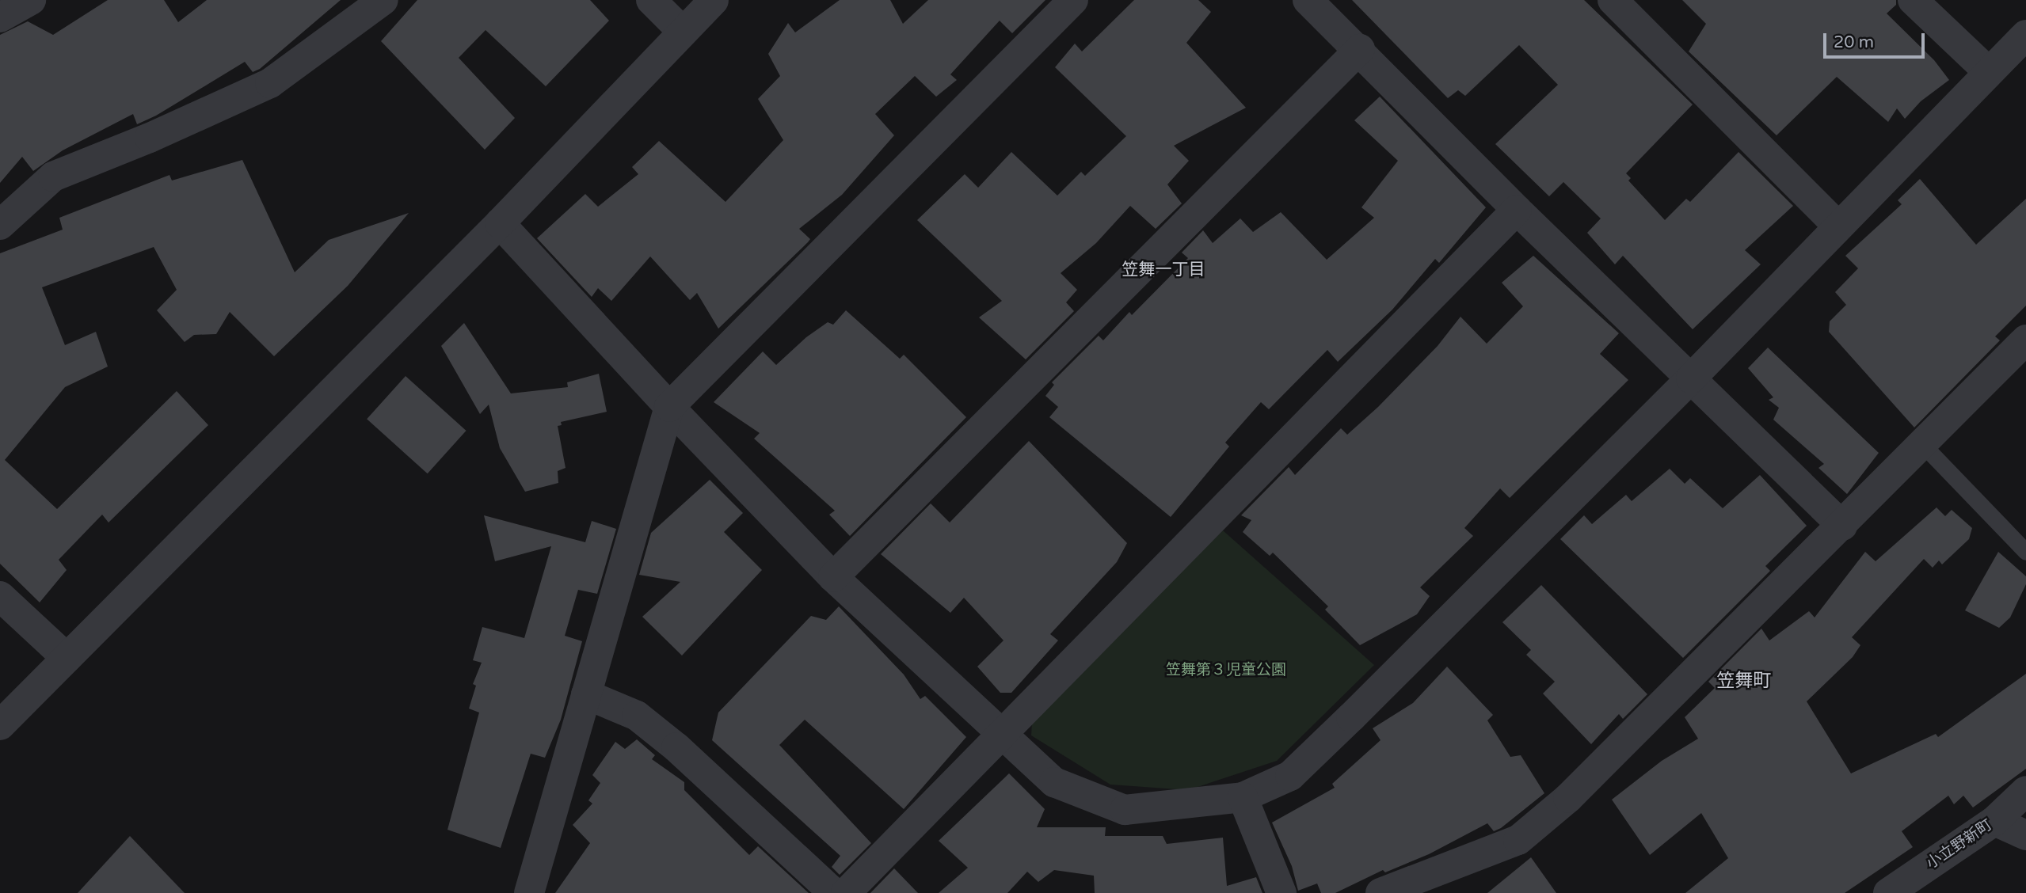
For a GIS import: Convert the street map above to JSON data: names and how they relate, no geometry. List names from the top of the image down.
{
  "streets": {
    "street": ["小立野新町"]
  },
  "districts": ["笠舞一丁目", "笠舞町"],
  "parks": ["笠舞第３児童公園"],
  "scale_bar": "20 m"
}
